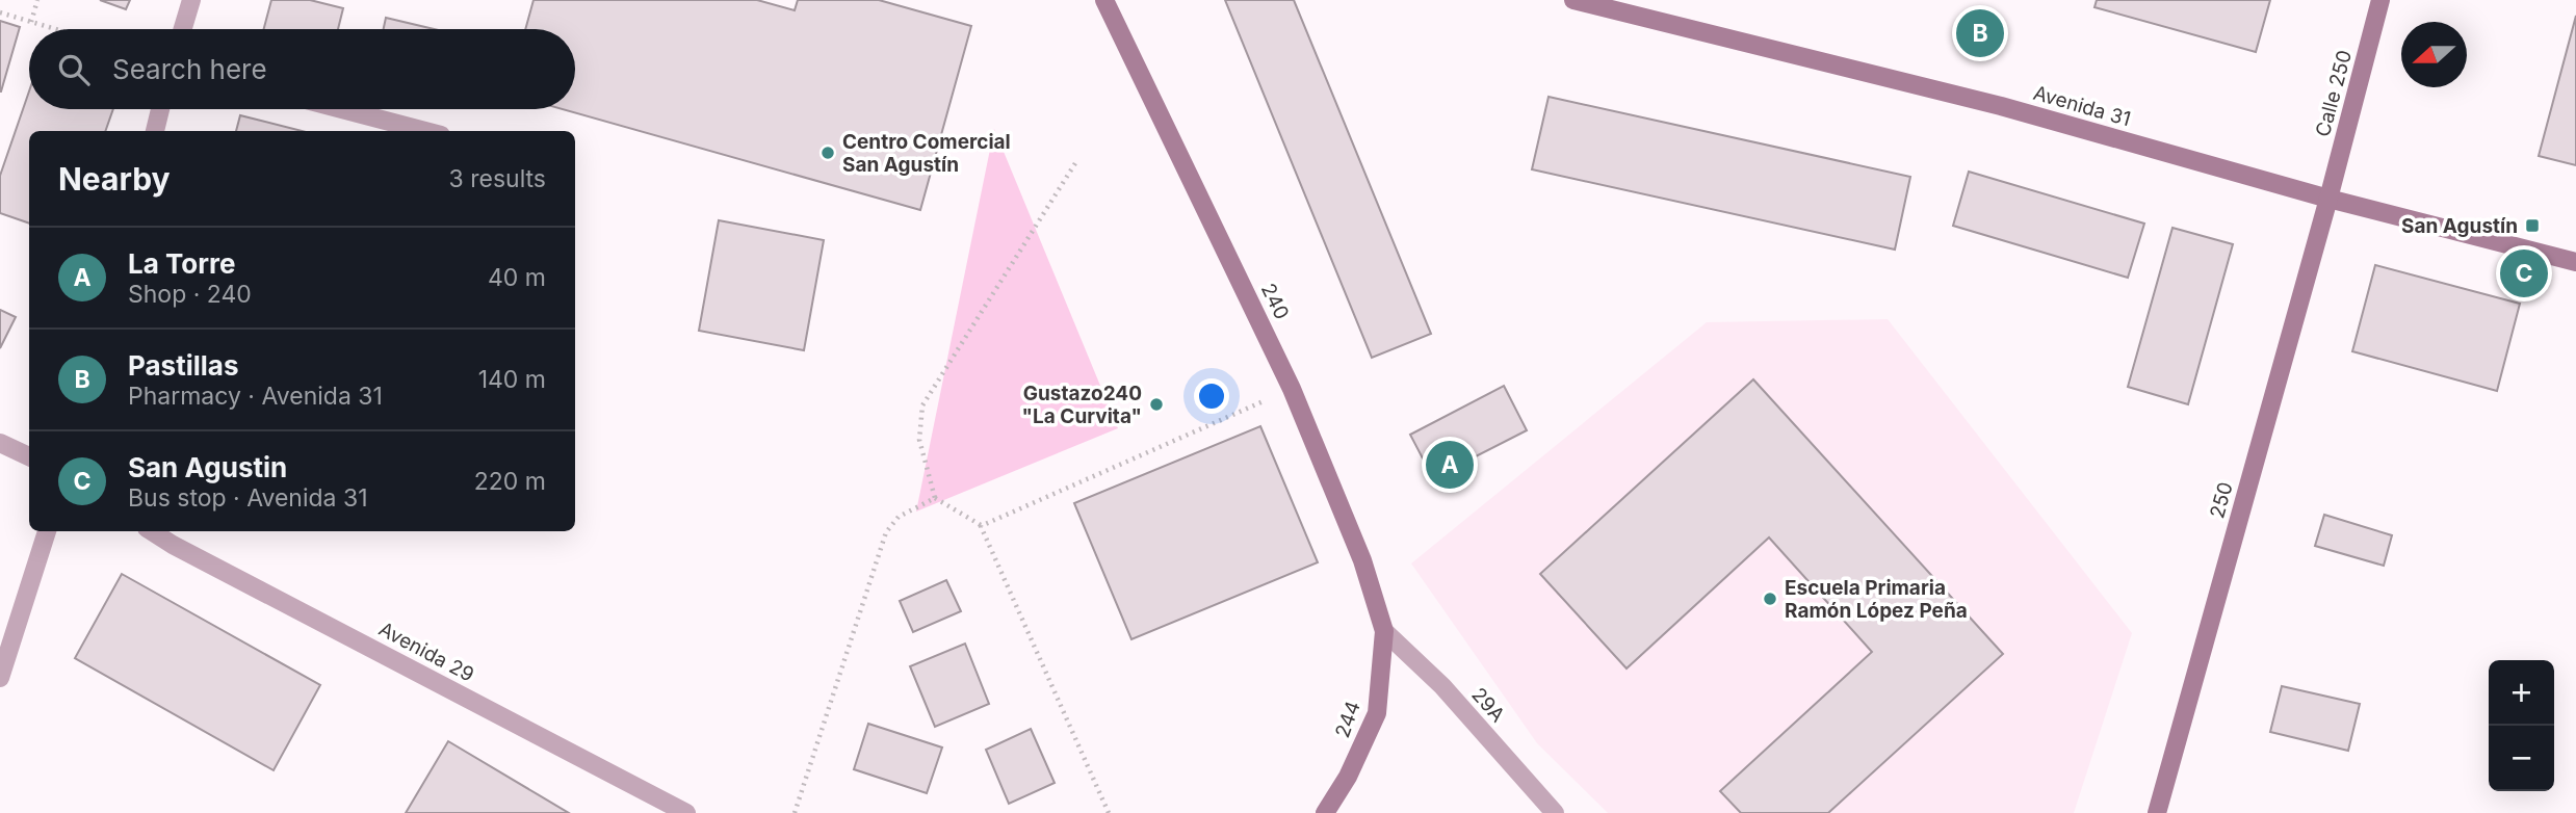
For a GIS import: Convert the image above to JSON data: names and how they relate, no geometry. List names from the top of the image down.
{
  "streets": {
    "street": [
      "Calle 250",
      "Avenida 31",
      "240",
      "250",
      "Avenida 29",
      "29A",
      "244"
    ]
  },
  "crossings": [
    ["Calle 250", "Avenida 31"],
    ["Calle 250", "250"],
    ["Avenida 31", "250"],
    ["240", "29A"],
    ["240", "244"],
    ["29A", "244"]
  ],
  "places": {
    "other": ["Centro Comercial San Agustín", "Gustazo240 \"La Curvita\"", "Escuela Primaria Ramón López Peña"],
    "transit": ["San Agustín"]
  },
  "north": "left",
  "page": {
    "pins": ["B", "C", "A"],
    "search": "Search here",
    "heading": ["Nearby", "3 results"],
    "list": [
      {
        "mark": "A",
        "name": "La Torre",
        "note": "Shop · 240",
        "value": "40 m"
      },
      {
        "mark": "B",
        "name": "Pastillas",
        "note": "Pharmacy · Avenida 31",
        "value": "140 m"
      },
      {
        "mark": "C",
        "name": "San Agustin",
        "note": "Bus stop · Avenida 31",
        "value": "220 m"
      }
    ],
    "map_buttons": ["+", "−"]
  }
}
